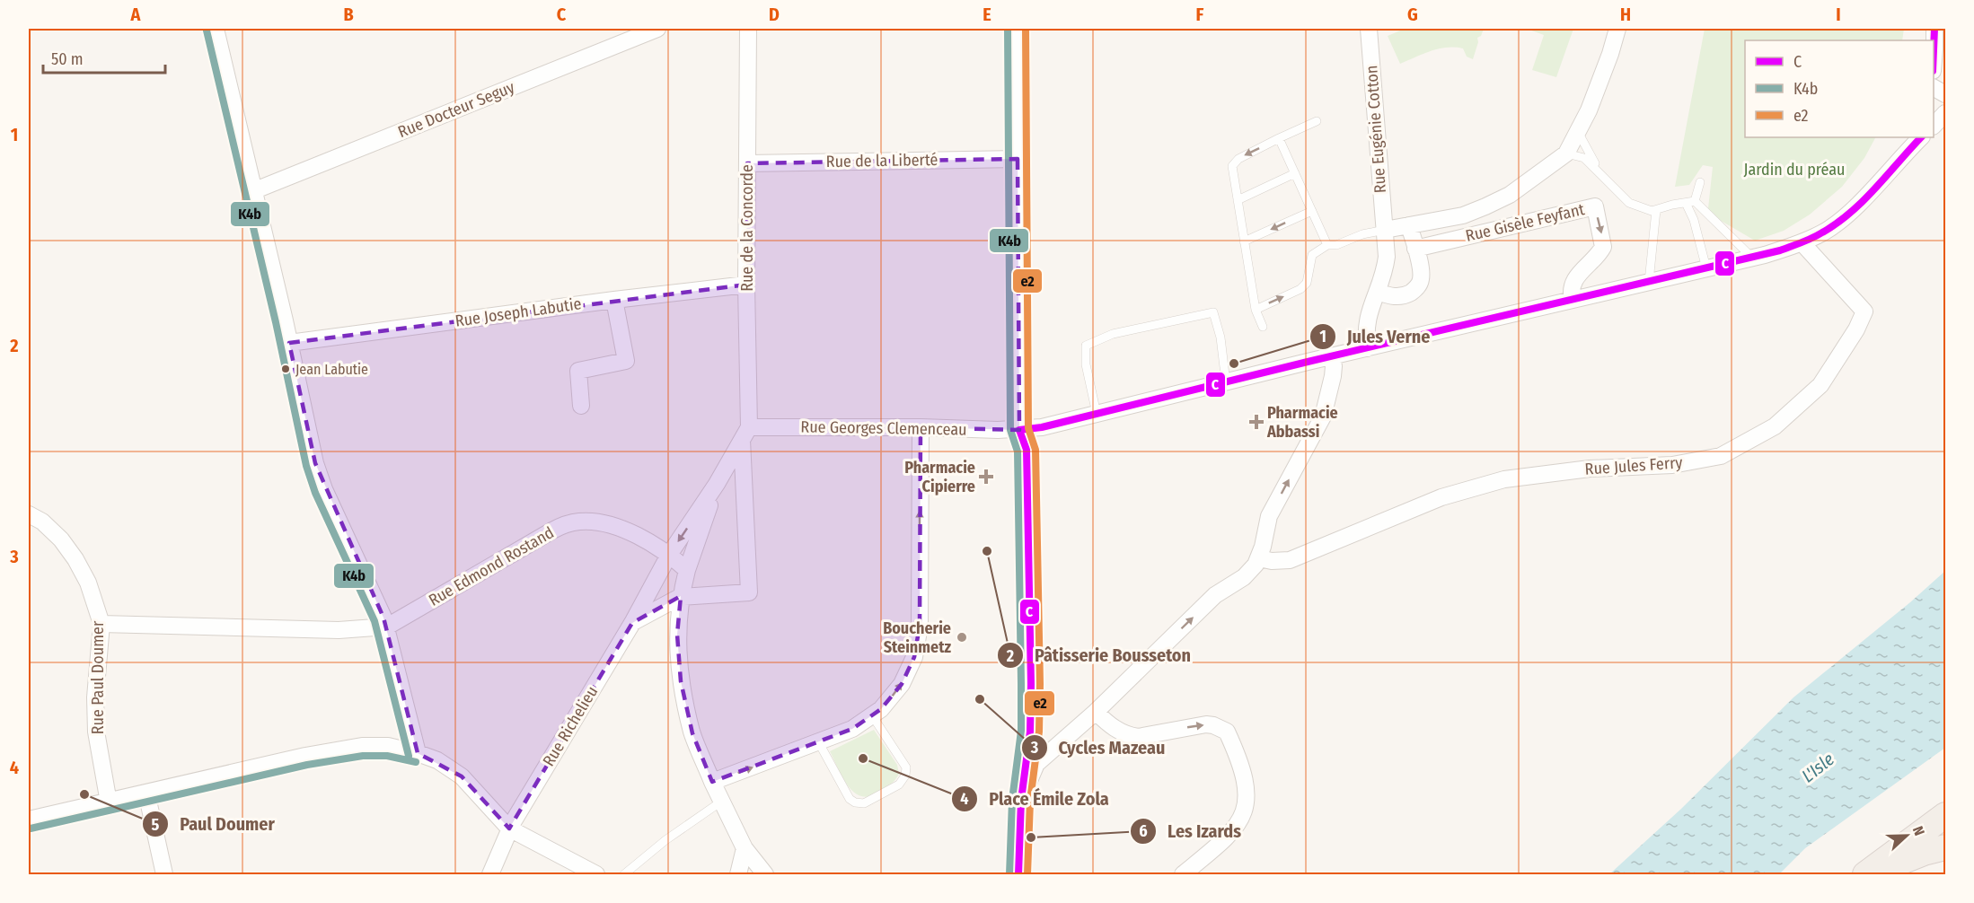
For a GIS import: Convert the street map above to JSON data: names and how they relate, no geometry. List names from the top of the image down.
{
  "streets": {
    "street": [
      "Rue Docteur Seguy",
      "Rue Eugénie Cotton",
      "Rue de la Liberté",
      "Rue Gisèle Feyfant",
      "Rue de la Concorde",
      "Rue Joseph Labutie",
      "Rue Georges Clemenceau",
      "Rue Jules Ferry",
      "Rue Edmond Rostand",
      "Rue Paul Doumer",
      "Rue Richelieu"
    ]
  },
  "crossings": [
    ["Rue Eugénie Cotton", "Rue Georges Clemenceau"],
    ["Rue de la Liberté", "Rue de la Concorde"],
    ["Rue Gisèle Feyfant", "Rue Georges Clemenceau"],
    ["Rue de la Concorde", "Rue Joseph Labutie"],
    ["Rue de la Concorde", "Rue Georges Clemenceau"],
    ["Rue Georges Clemenceau", "Rue Jules Ferry"],
    ["Rue Edmond Rostand", "Rue Paul Doumer"],
    ["Rue Edmond Rostand", "Rue Richelieu"]
  ],
  "water": ["L'Isle"],
  "parks": ["Jardin du préau"],
  "places": {
    "other": [
      "Jules Verne",
      "Jean Labutie",
      "Pâtisserie Bousseton",
      "Boucherie Steinmetz",
      "Cycles Mazeau",
      "Place Émile Zola",
      "Paul Doumer",
      "Les Izards"
    ],
    "health": ["Pharmacie Abbassi", "Pharmacie Cipierre"]
  },
  "lines": ["transit line C", "transit line K4b", "transit line e2"],
  "legend": ["C", "K4b", "e2"],
  "scale_bar": "50 m",
  "north": "right",
  "grid": {
    "columns": [
      "A",
      "B",
      "C",
      "D",
      "E",
      "F",
      "G",
      "H",
      "I"
    ],
    "rows": [
      "1",
      "2",
      "3",
      "4"
    ]
  }
}
